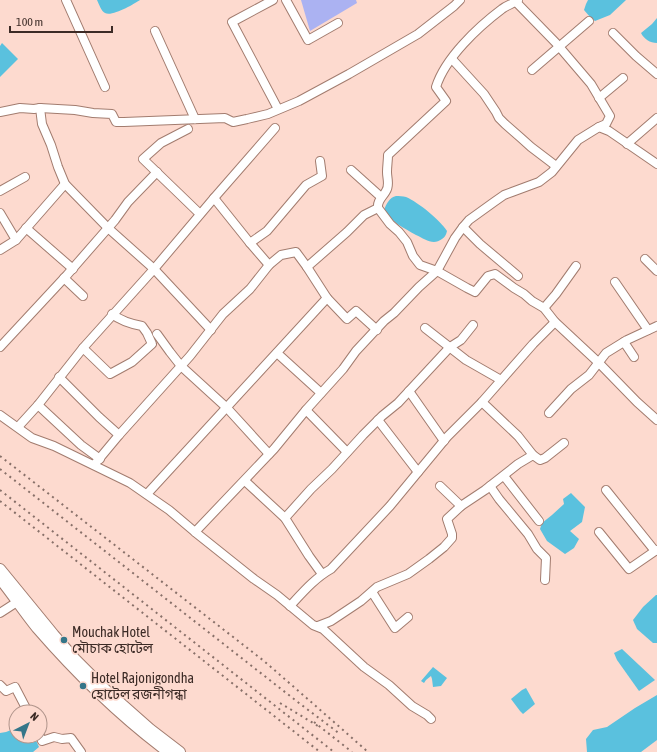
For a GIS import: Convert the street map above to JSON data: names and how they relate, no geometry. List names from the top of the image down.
{
  "places": ["Mouchak Hotel মৌচাক হোটেল", "Hotel Rajonigondha হোটেল রজনীগন্ধা"],
  "scale_bar": "100 m",
  "north": "top right"
}
